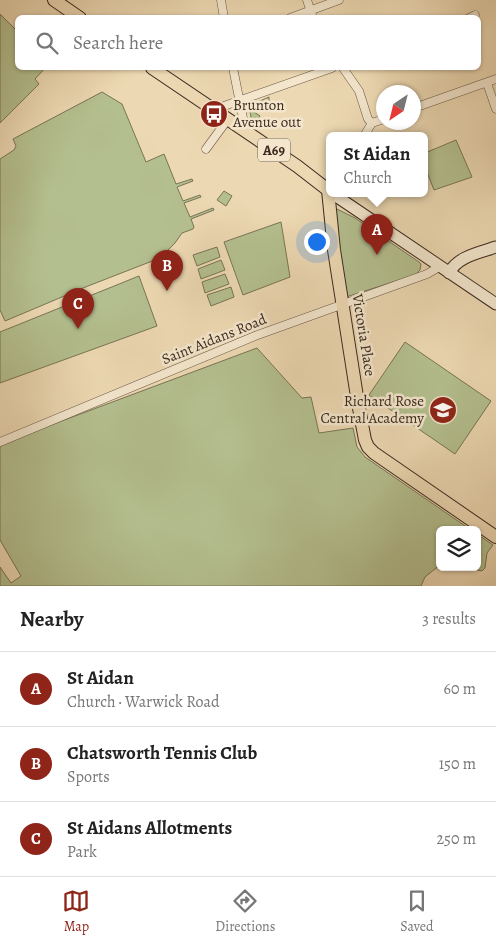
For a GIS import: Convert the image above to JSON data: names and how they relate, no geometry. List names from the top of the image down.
{
  "streets": {
    "main road": ["A69", "Victoria Place"],
    "street": ["Saint Aidans Road"]
  },
  "crossings": [
    ["Victoria Place", "Saint Aidans Road"]
  ],
  "places": {
    "bus stop": ["Brunton Avenue out"],
    "school or university": ["Richard Rose Central Academy"]
  },
  "north": "bottom left",
  "page": {
    "search": "Search here",
    "popup": ["St Aidan", "Church"],
    "pins": ["A", "B", "C"],
    "heading": ["Nearby", "3 results"],
    "list": [
      {
        "mark": "A",
        "name": "St Aidan",
        "note": "Church · Warwick Road",
        "value": "60 m"
      },
      {
        "mark": "B",
        "name": "Chatsworth Tennis Club",
        "note": "Sports",
        "value": "150 m"
      },
      {
        "mark": "C",
        "name": "St Aidans Allotments",
        "note": "Park",
        "value": "250 m"
      }
    ],
    "nav": ["Map", "Directions", "Saved"]
  }
}
